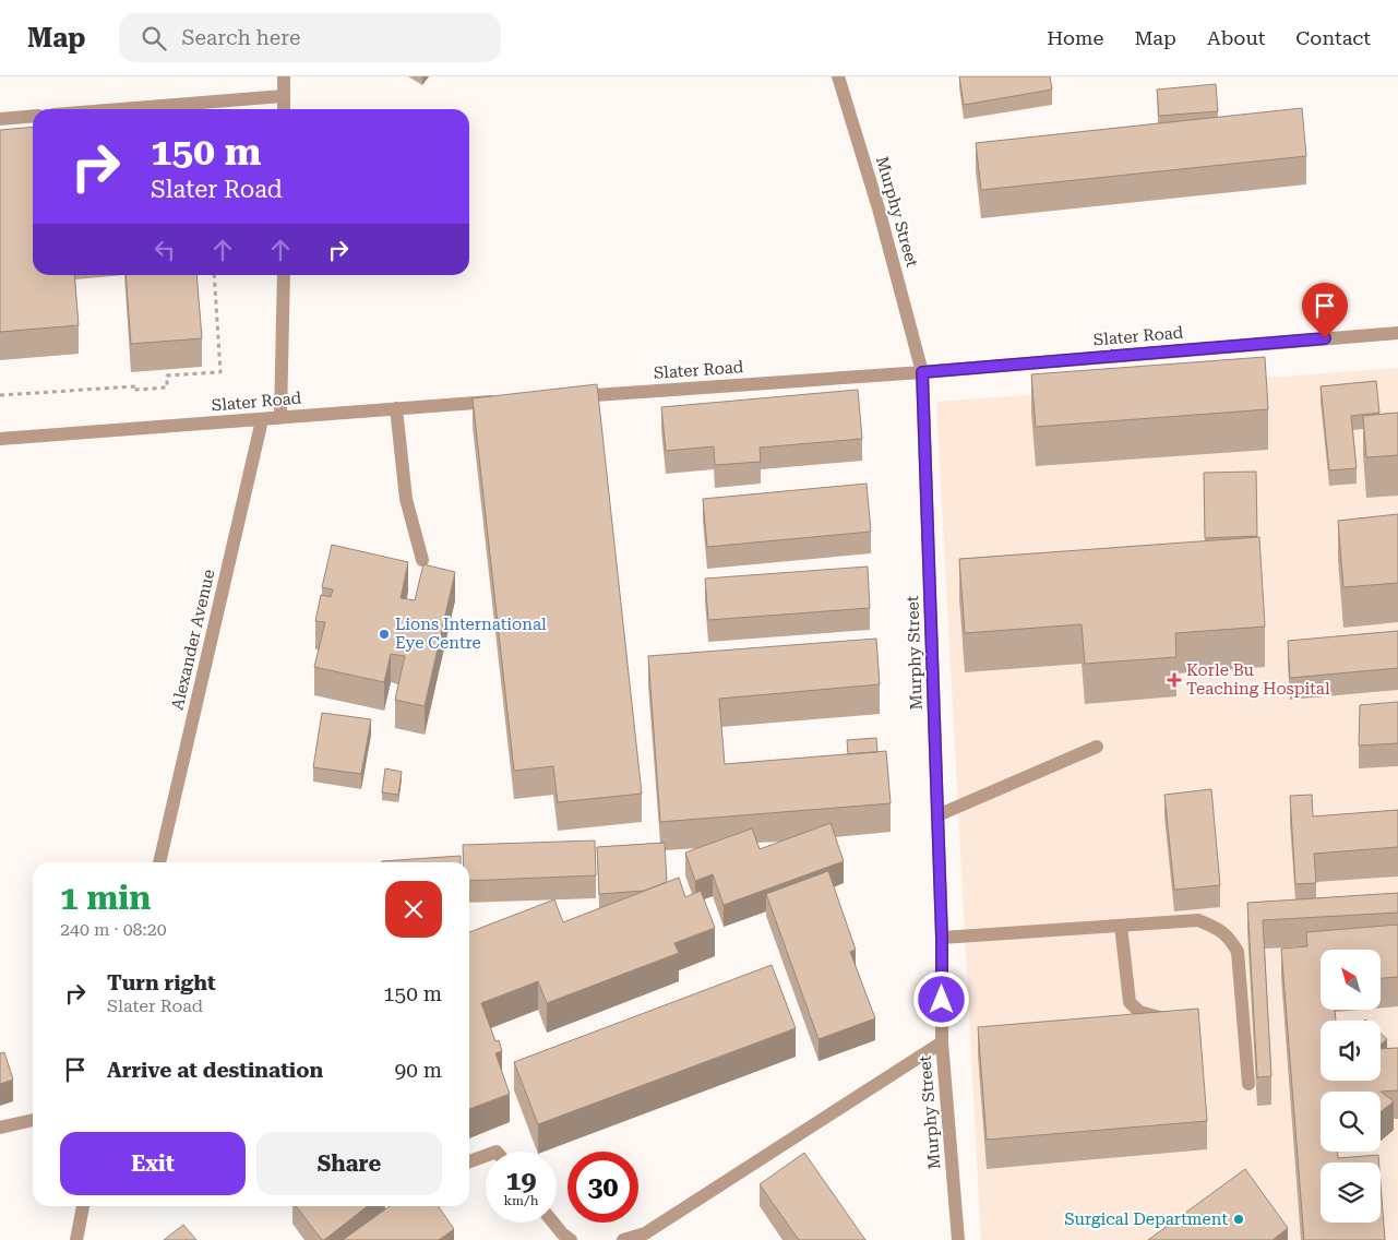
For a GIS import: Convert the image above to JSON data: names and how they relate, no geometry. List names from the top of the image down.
{
  "streets": {
    "street": ["Murphy Street", "Slater Road", "Alexander Avenue"]
  },
  "crossings": [
    ["Murphy Street", "Slater Road"],
    ["Slater Road", "Alexander Avenue"]
  ],
  "places": {
    "other": ["Lions International Eye Centre", "Surgical Department"],
    "health": ["Korle Bu Teaching Hospital"]
  },
  "north": "top left",
  "page": {
    "header": "Map",
    "search": "Search here",
    "nav": [
      "Home",
      "Map",
      "About",
      "Contact"
    ],
    "turn": ["150 m", "Slater Road"],
    "heading": ["1 min", "240 m · 08:20"],
    "list": [
      {
        "name": "Turn right",
        "note": "Slater Road",
        "value": "150 m"
      },
      {
        "name": "Arrive at destination",
        "value": "90 m"
      }
    ],
    "buttons": ["Exit", "Share"],
    "speed": "19 km/h",
    "limit": "30"
  }
}
